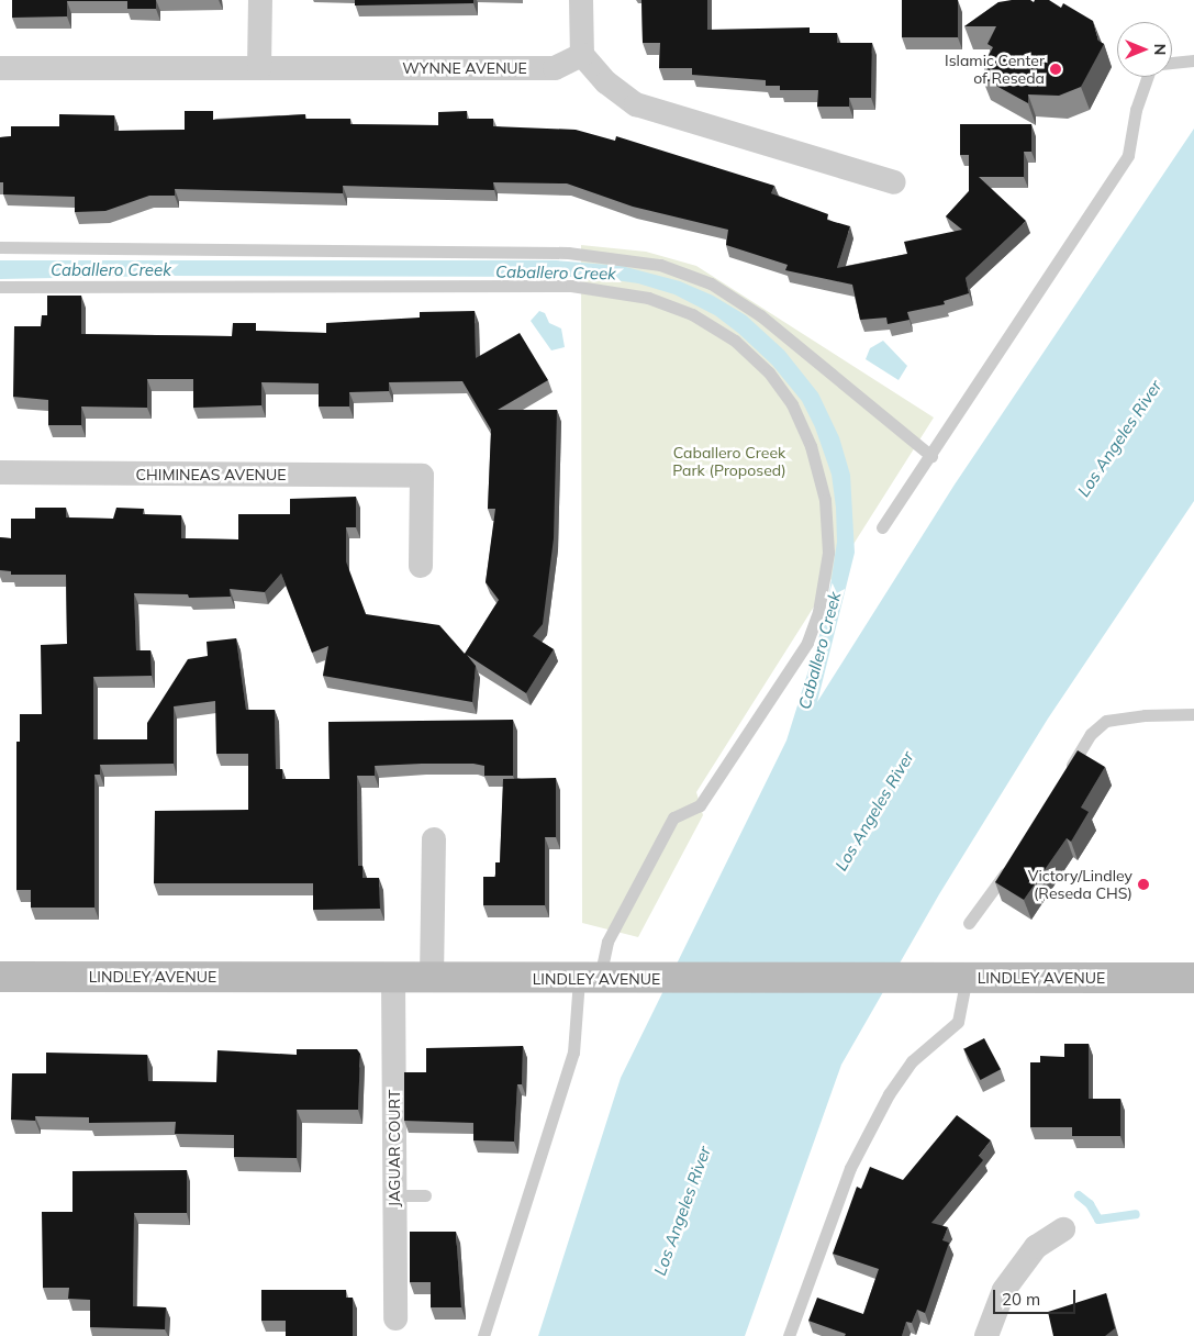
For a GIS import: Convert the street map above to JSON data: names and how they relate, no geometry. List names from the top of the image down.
{
  "streets": {
    "main road": ["LINDLEY AVENUE"],
    "street": ["WYNNE AVENUE", "CHIMINEAS AVENUE", "JAGUAR COURT"]
  },
  "crossings": [
    ["LINDLEY AVENUE", "JAGUAR COURT"]
  ],
  "water": ["Caballero Creek", "Los Angeles River"],
  "parks": ["Caballero Creek Park (Proposed)"],
  "places": ["Islamic Center of Reseda", "Victory/Lindley (Reseda CHS)"],
  "scale_bar": "20 m",
  "north": "right"
}
